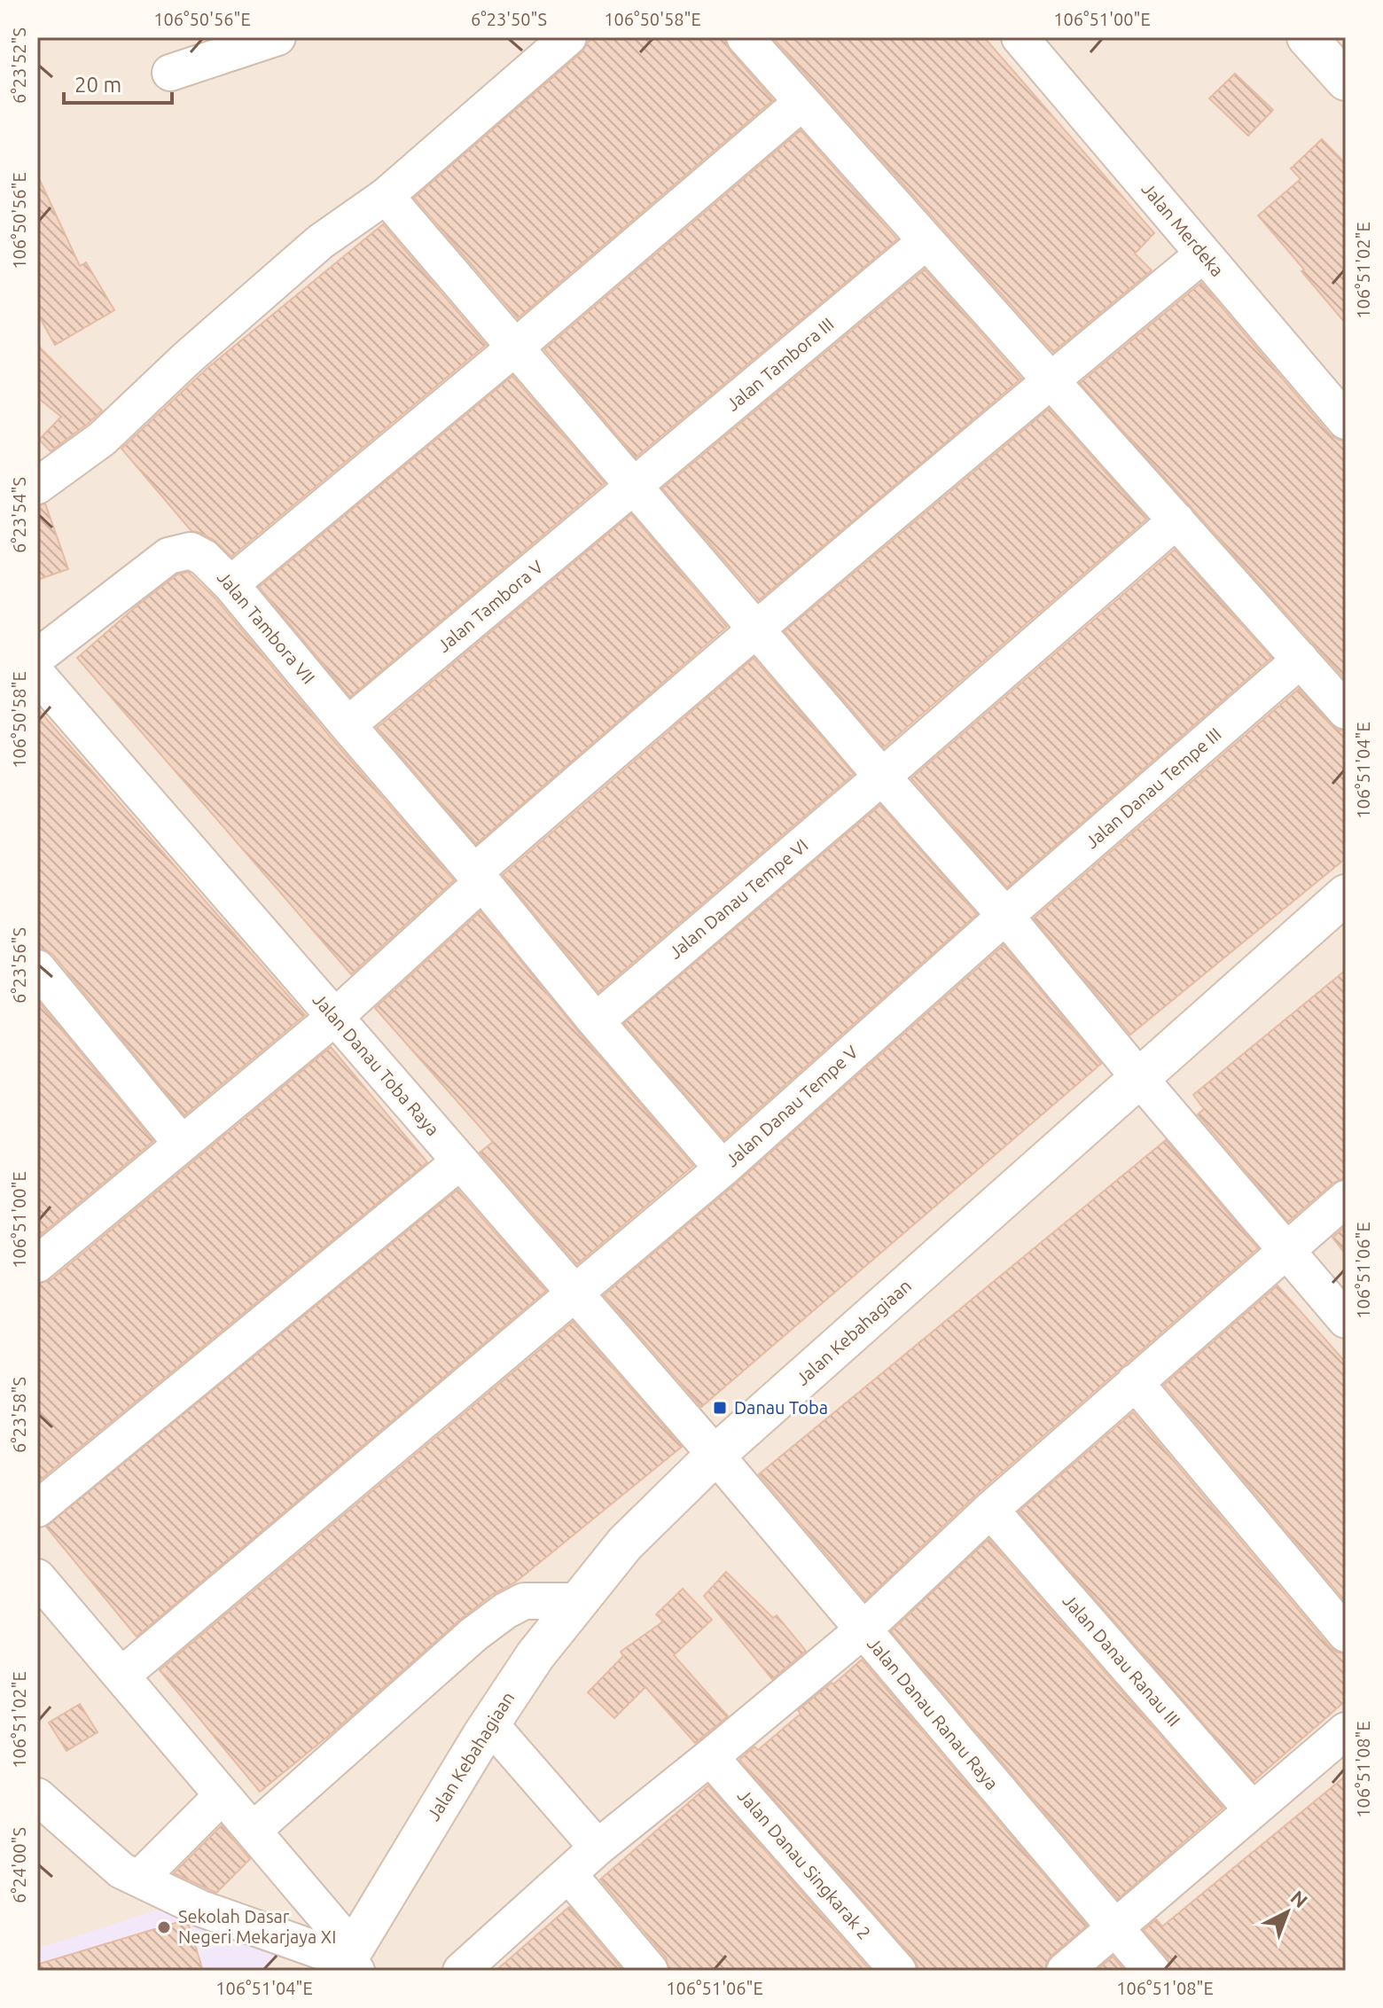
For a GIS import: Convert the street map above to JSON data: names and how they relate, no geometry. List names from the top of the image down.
{
  "streets": {
    "street": [
      "Jalan Merdeka",
      "Jalan Tambora III",
      "Jalan Tambora V",
      "Jalan Tambora VII",
      "Jalan Danau Tempe III",
      "Jalan Danau Tempe VI",
      "Jalan Danau Toba Raya",
      "Jalan Danau Tempe V",
      "Jalan Kebahagiaan",
      "Jalan Danau Ranau III",
      "Jalan Danau Ranau Raya",
      "Jalan Danau Singkarak 2"
    ]
  },
  "crossings": [
    ["Jalan Tambora III", "Jalan Tambora V"],
    ["Jalan Tambora V", "Jalan Tambora VII"],
    ["Jalan Tambora VII", "Jalan Danau Tempe VI"],
    ["Jalan Tambora VII", "Jalan Danau Tempe V"],
    ["Jalan Danau Tempe III", "Jalan Danau Tempe V"],
    ["Jalan Danau Toba Raya", "Jalan Danau Tempe V"],
    ["Jalan Danau Toba Raya", "Jalan Kebahagiaan"],
    ["Jalan Danau Toba Raya", "Jalan Danau Ranau Raya"],
    ["Jalan Kebahagiaan", "Jalan Danau Ranau Raya"]
  ],
  "places": {
    "transit": ["Danau Toba"],
    "other": ["Sekolah Dasar Negeri Mekarjaya XI"]
  },
  "scale_bar": "20 m",
  "north": "top right",
  "coordinates": [
    "106°50'56\"E",
    "6°23'50\"S",
    "106°50'58\"E",
    "106°51'00\"E",
    "6°23'52\"S",
    "106°51'02\"E",
    "6°23'54\"S",
    "106°51'04\"E",
    "6°23'56\"S",
    "106°51'06\"E",
    "6°23'58\"S",
    "106°51'08\"E",
    "6°24'00\"S"
  ]
}
